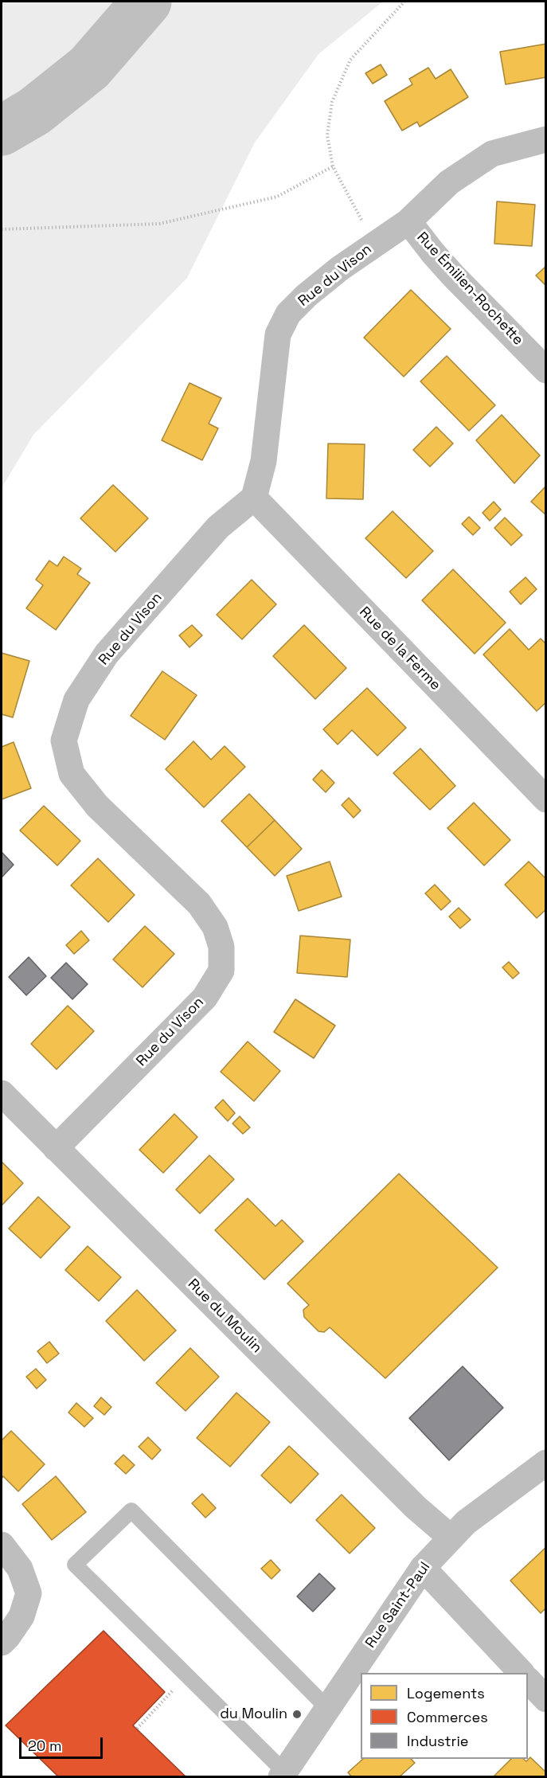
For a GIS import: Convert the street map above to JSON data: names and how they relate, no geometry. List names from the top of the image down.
{
  "streets": {
    "street": [
      "Rue du Vison",
      "Rue Émilien-Rochette",
      "Rue de la Ferme",
      "Rue du Moulin",
      "Rue Saint-Paul"
    ]
  },
  "crossings": [
    ["Rue du Vison", "Rue Émilien-Rochette"],
    ["Rue du Vison", "Rue de la Ferme"],
    ["Rue du Vison", "Rue du Moulin"],
    ["Rue du Moulin", "Rue Saint-Paul"]
  ],
  "places": ["du Moulin"],
  "legend": ["Logements", "Commerces", "Industrie"],
  "scale_bar": "20 m"
}
